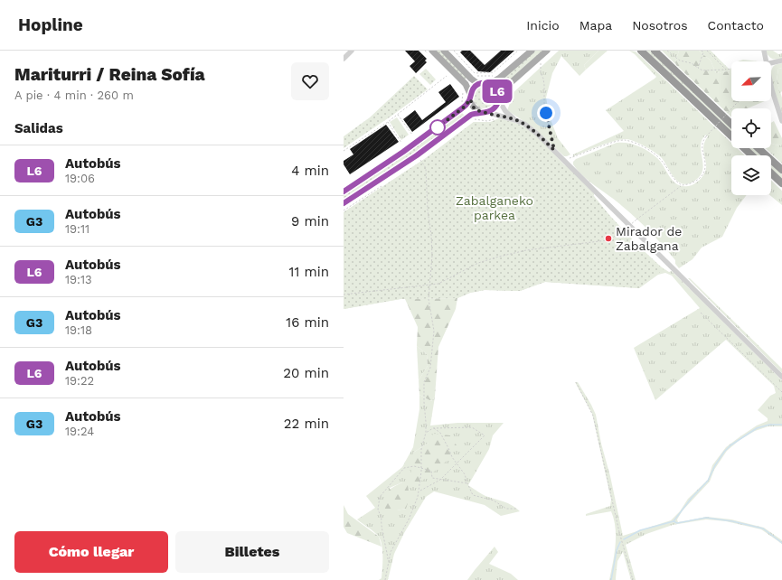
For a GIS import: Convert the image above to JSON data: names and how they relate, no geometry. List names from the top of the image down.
{
  "parks": ["Zabalganeko parkea"],
  "places": ["Mirador de Zabalgana"],
  "lines": ["bus line L6"],
  "north": "bottom left",
  "page": {
    "header": "Hopline",
    "nav": [
      "Inicio",
      "Mapa",
      "Nosotros",
      "Contacto"
    ],
    "heading": [
      ["Mariturri / Reina Sofía", "A pie · 4 min · 260 m"],
      "Salidas"
    ],
    "on_map": "L6",
    "list": [
      {
        "mark": "L6",
        "name": "Autobús",
        "note": "19:06",
        "value": "4 min"
      },
      {
        "mark": "G3",
        "name": "Autobús",
        "note": "19:11",
        "value": "9 min"
      },
      {
        "mark": "L6",
        "name": "Autobús",
        "note": "19:13",
        "value": "11 min"
      },
      {
        "mark": "G3",
        "name": "Autobús",
        "note": "19:18",
        "value": "16 min"
      },
      {
        "mark": "L6",
        "name": "Autobús",
        "note": "19:22",
        "value": "20 min"
      },
      {
        "mark": "G3",
        "name": "Autobús",
        "note": "19:24",
        "value": "22 min"
      }
    ],
    "buttons": ["Cómo llegar", "Billetes"]
  }
}
